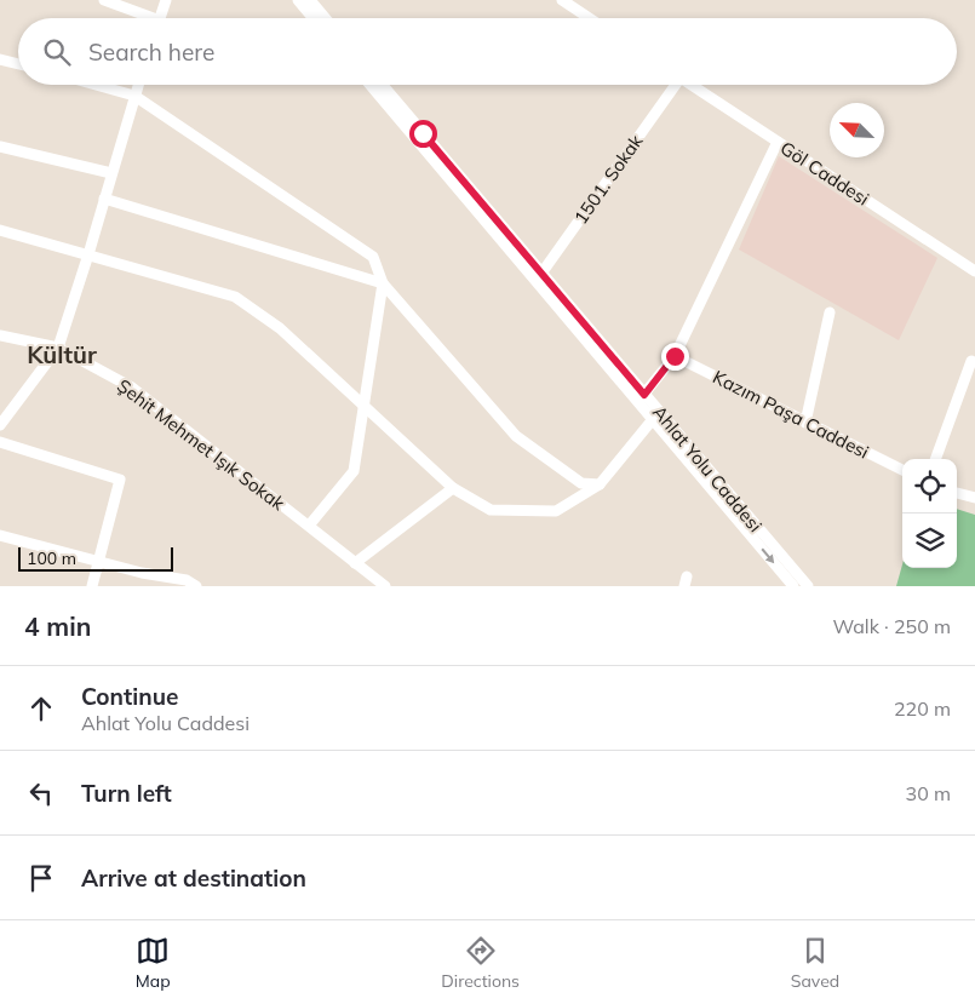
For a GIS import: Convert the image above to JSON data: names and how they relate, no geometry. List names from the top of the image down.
{
  "streets": {
    "street": [
      "Göl Caddesi",
      "1501. Sokak",
      "Kazım Paşa Caddesi",
      "Şehit Mehmet Işık Sokak",
      "Ahlat Yolu Caddesi"
    ]
  },
  "crossings": [
    ["1501. Sokak", "Ahlat Yolu Caddesi"]
  ],
  "districts": ["Kültür"],
  "scale_bar": "100 m",
  "north": "top left",
  "page": {
    "search": "Search here",
    "scale": "100 m",
    "heading": ["4 min", "Walk · 250 m"],
    "list": [
      ["Continue", "Ahlat Yolu Caddesi", "220 m"],
      ["Turn left", "30 m"],
      "Arrive at destination"
    ],
    "nav": ["Map", "Directions", "Saved"]
  }
}
